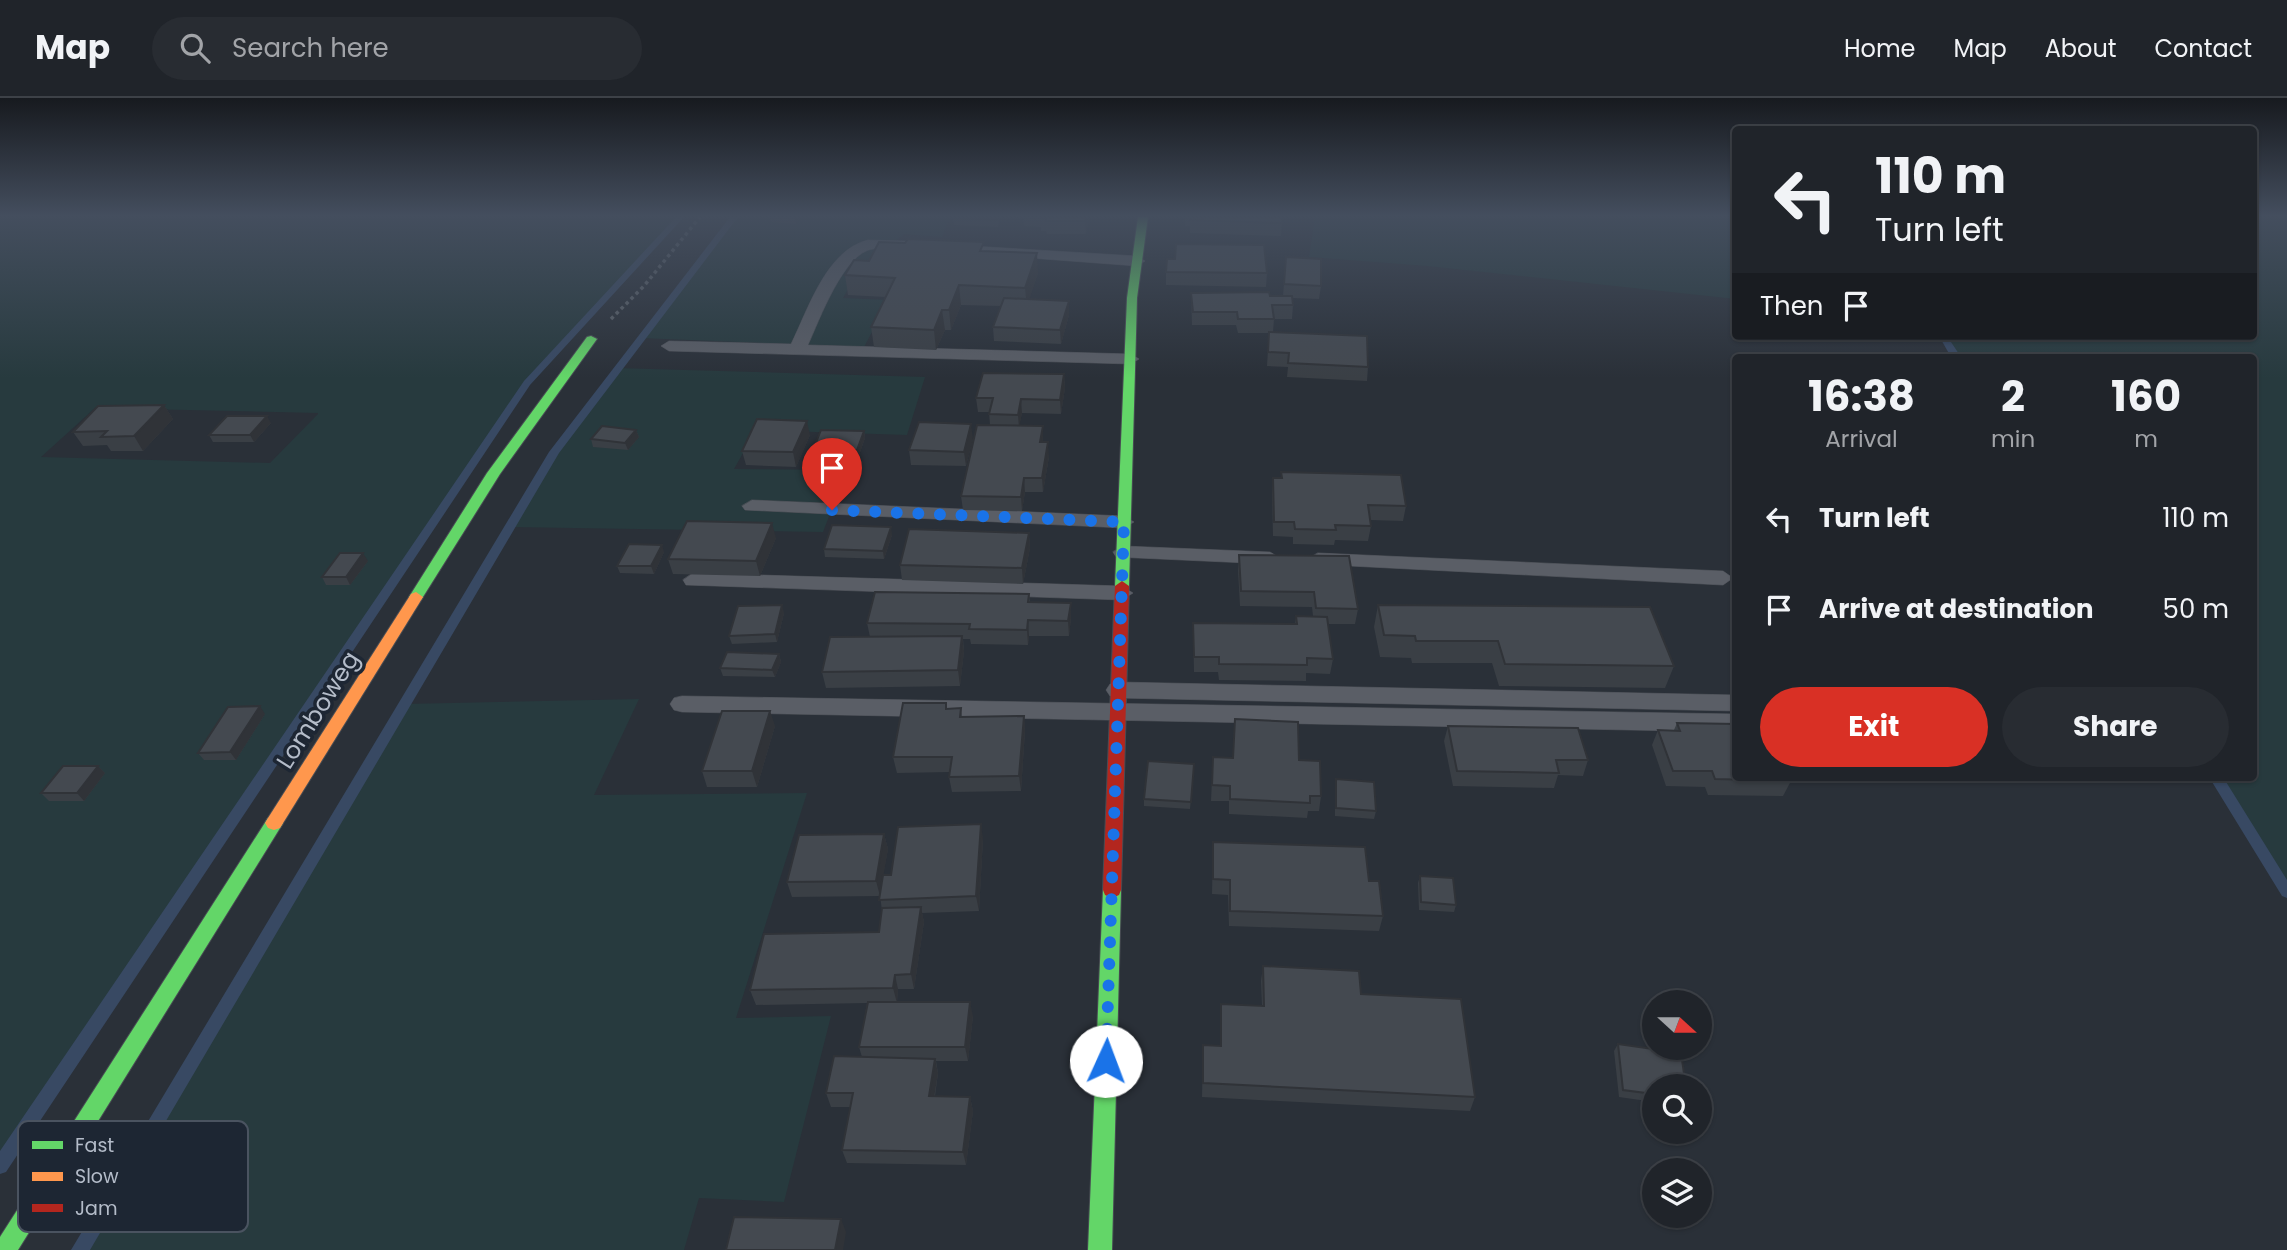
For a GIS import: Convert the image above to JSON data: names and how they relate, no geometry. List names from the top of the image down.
{
  "streets": {
    "street": ["Lomboweg"]
  },
  "legend": ["Fast", "Slow", "Jam"],
  "north": "right",
  "page": {
    "header": "Map",
    "search": "Search here",
    "nav": [
      "Home",
      "Map",
      "About",
      "Contact"
    ],
    "turn": ["110 m", "Turn left"],
    "then": "Then",
    "eta": [
      "16:38",
      "Arrival",
      "2",
      "min",
      "160",
      "m"
    ],
    "list": [
      {
        "name": "Turn left",
        "value": "110 m"
      },
      {
        "name": "Arrive at destination",
        "value": "50 m"
      }
    ],
    "buttons": ["Exit", "Share"]
  }
}
